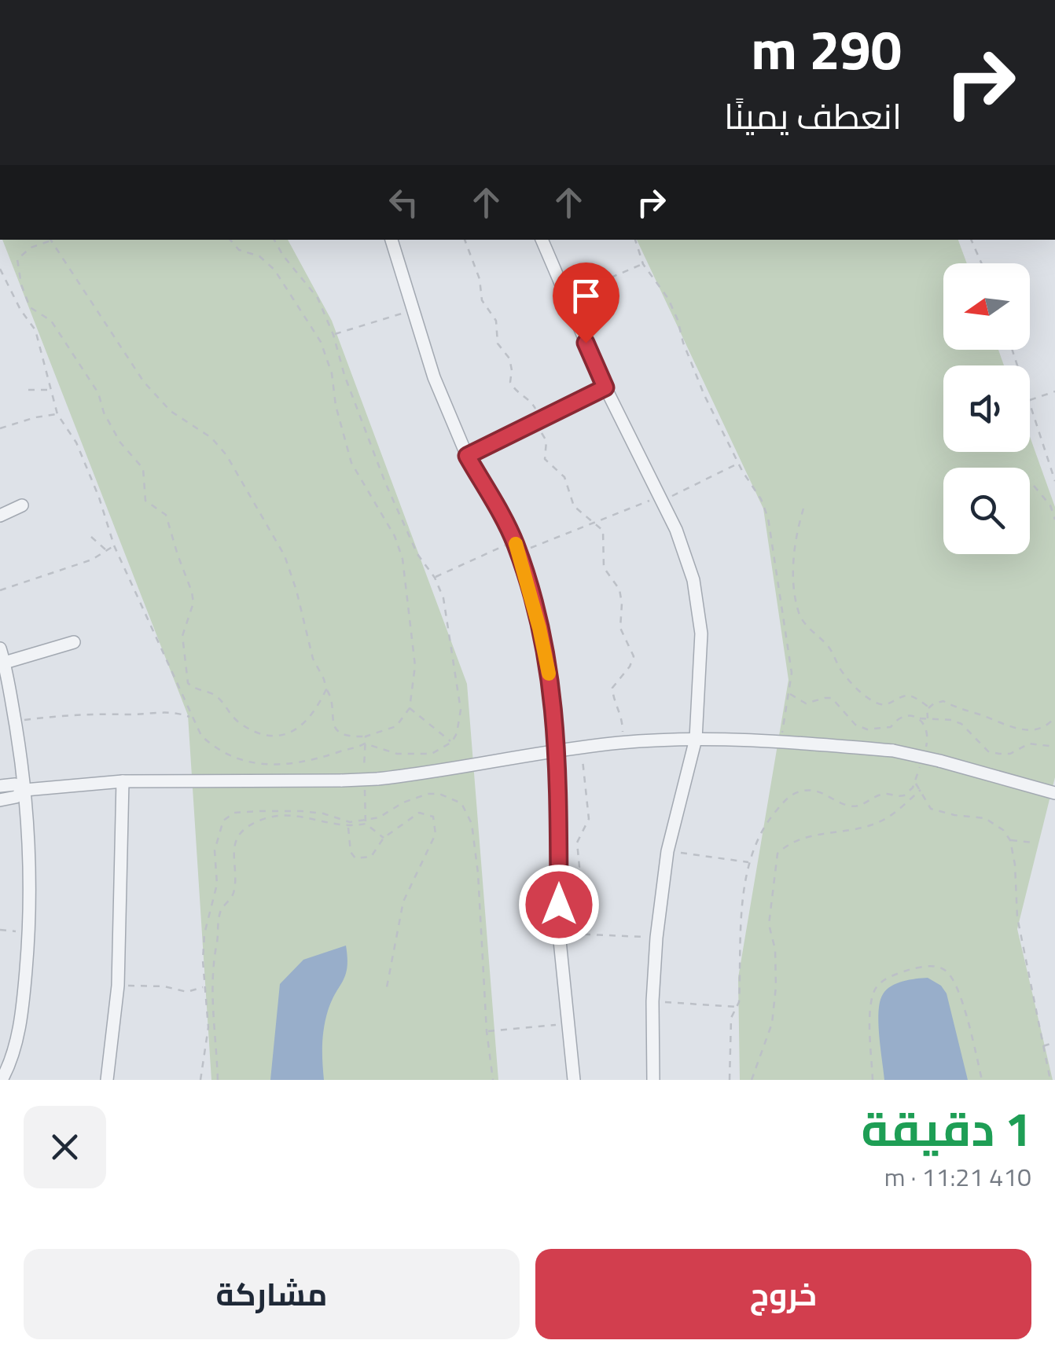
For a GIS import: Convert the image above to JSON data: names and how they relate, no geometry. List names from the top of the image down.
{
  "north": "left",
  "page": {
    "turn": ["290 m", "انعطف يمينًا"],
    "heading": ["1 دقيقة", "410 m · 11:21"],
    "buttons": ["خروج", "مشاركة"]
  }
}
